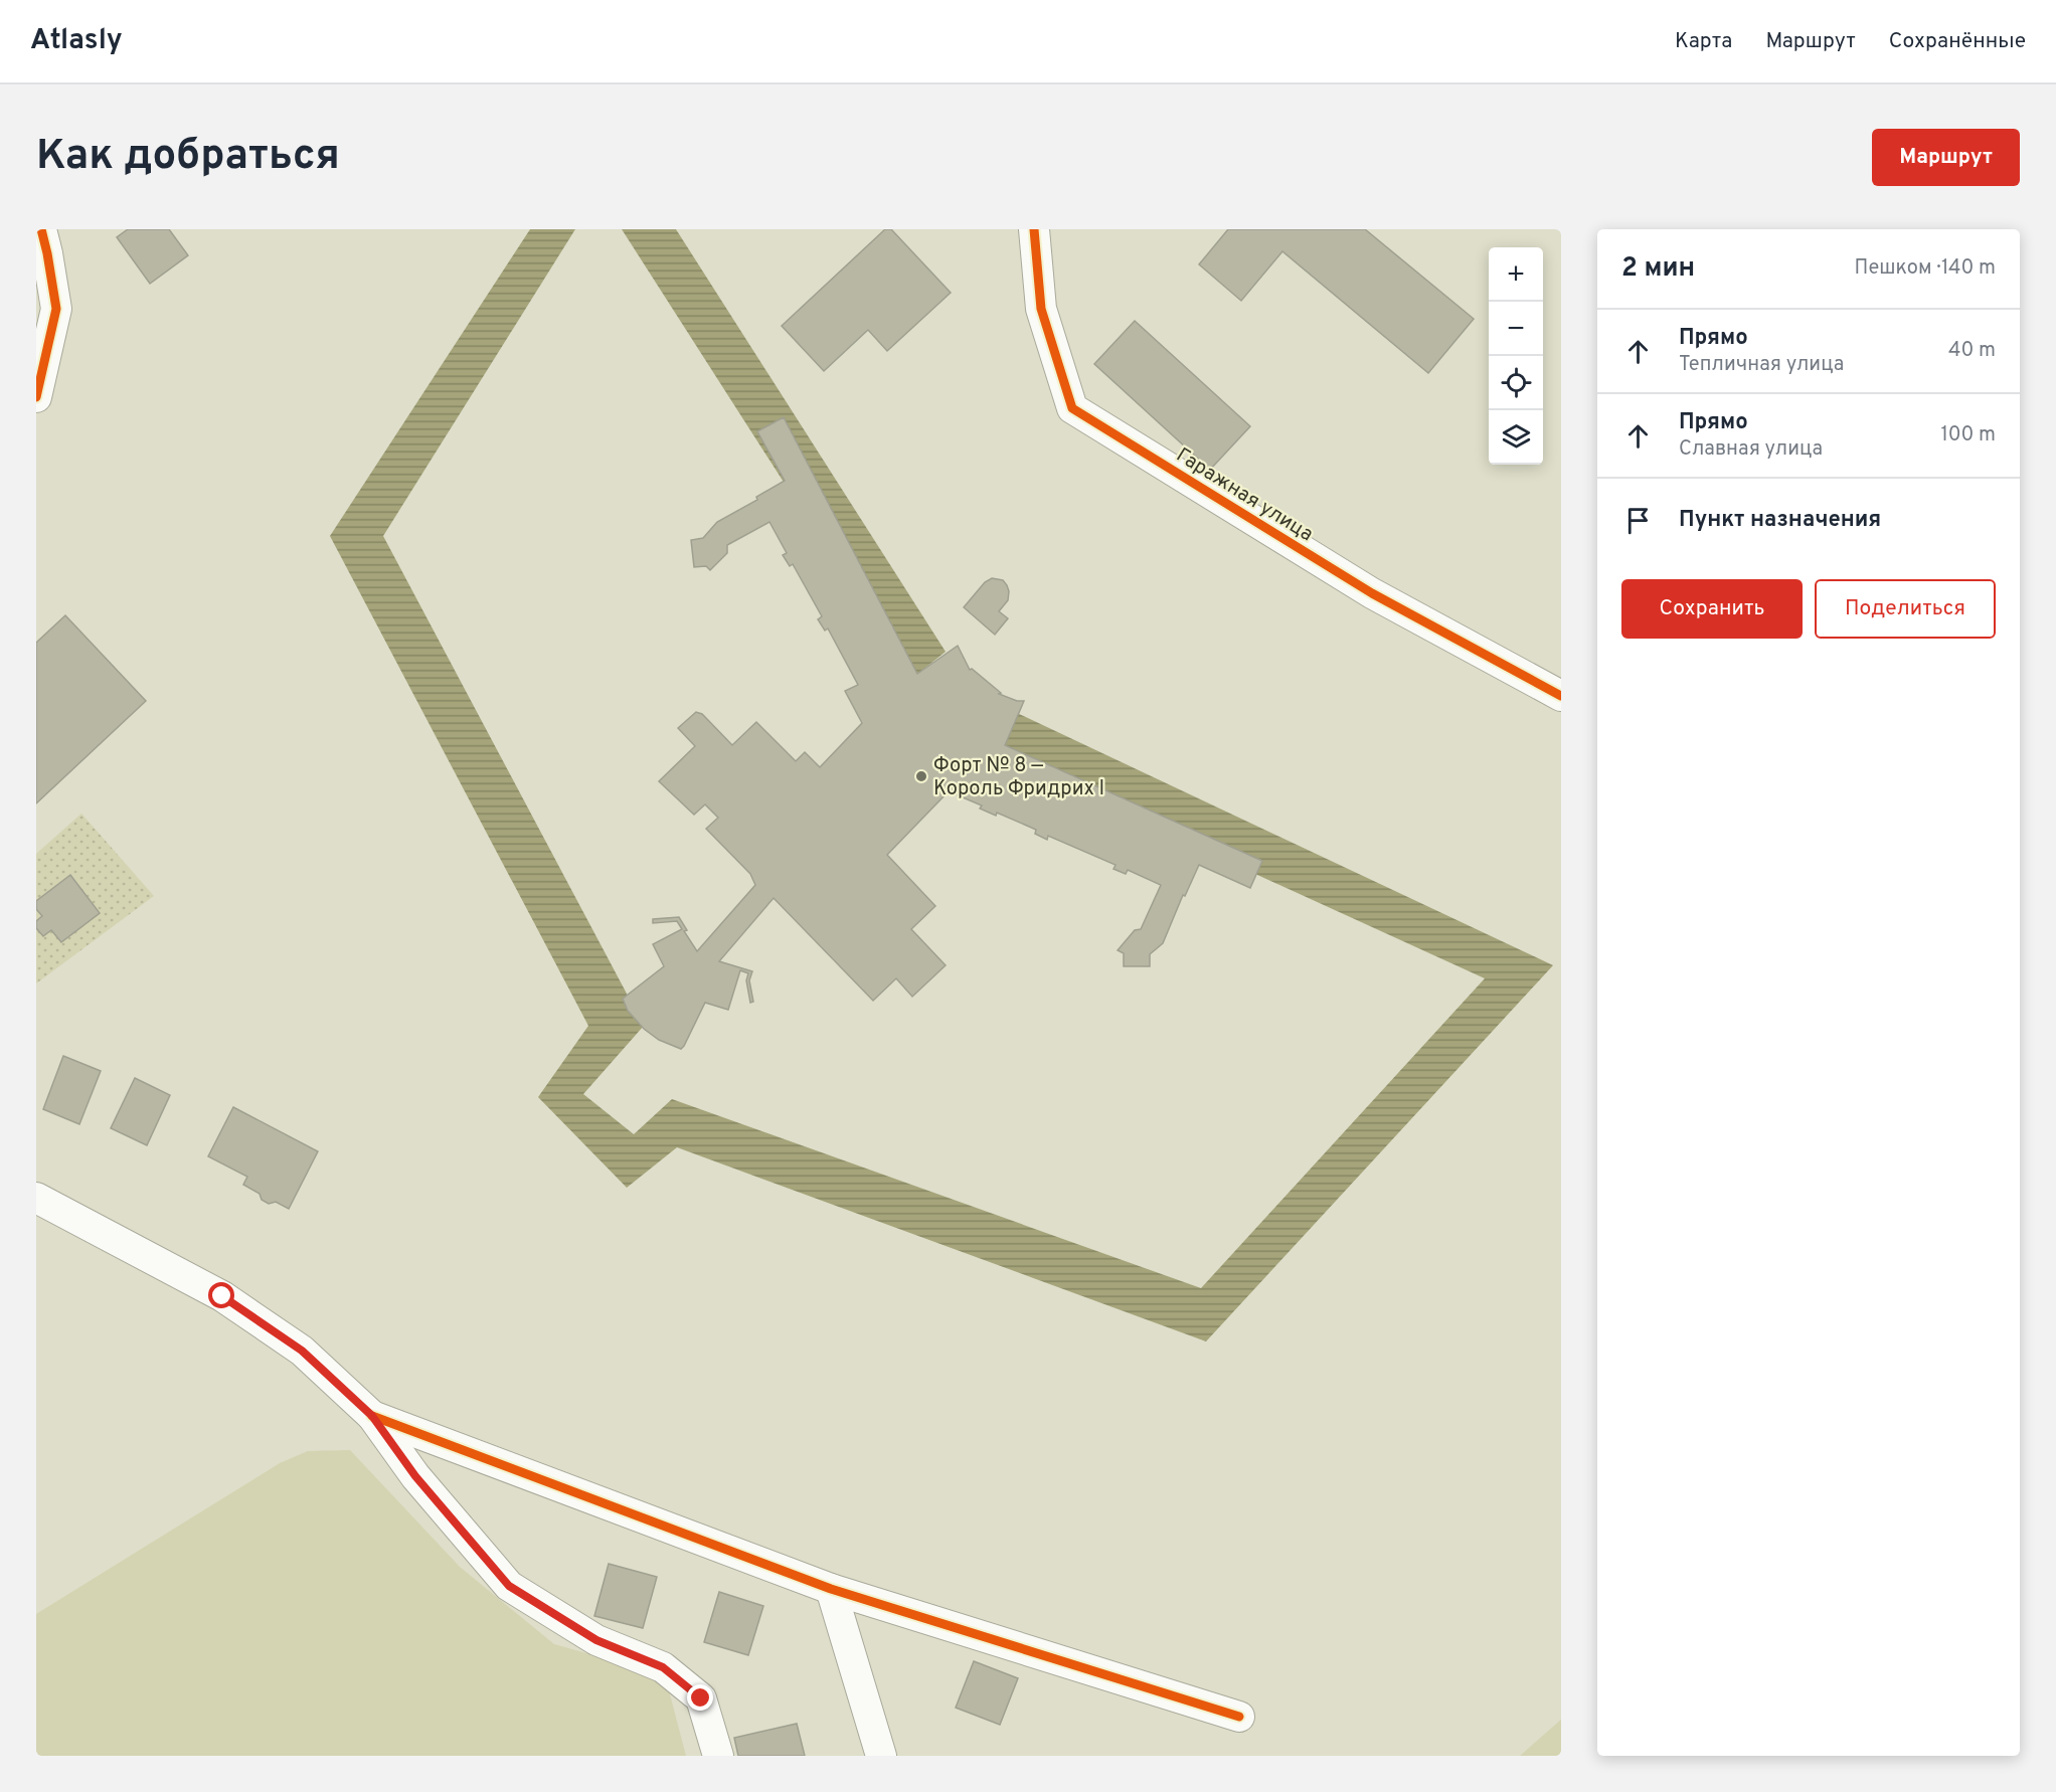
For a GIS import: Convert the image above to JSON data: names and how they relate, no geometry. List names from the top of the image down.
{
  "streets": {
    "street": ["Гаражная улица"]
  },
  "places": ["Форт № 8 — Король Фридрих I"],
  "page": {
    "header": "Atlasly",
    "nav": ["Карта", "Маршрут", "Сохранённые"],
    "buttons": [
      "Маршрут",
      ["Сохранить", "Поделиться"]
    ],
    "title": "Как добраться",
    "heading": ["2 мин", "Пешком · 140 m"],
    "map_buttons": ["+", "−"],
    "list": [
      ["Прямо", "Тепличная улица", "40 m"],
      ["Прямо", "Славная улица", "100 m"],
      "Пункт назначения"
    ]
  }
}
